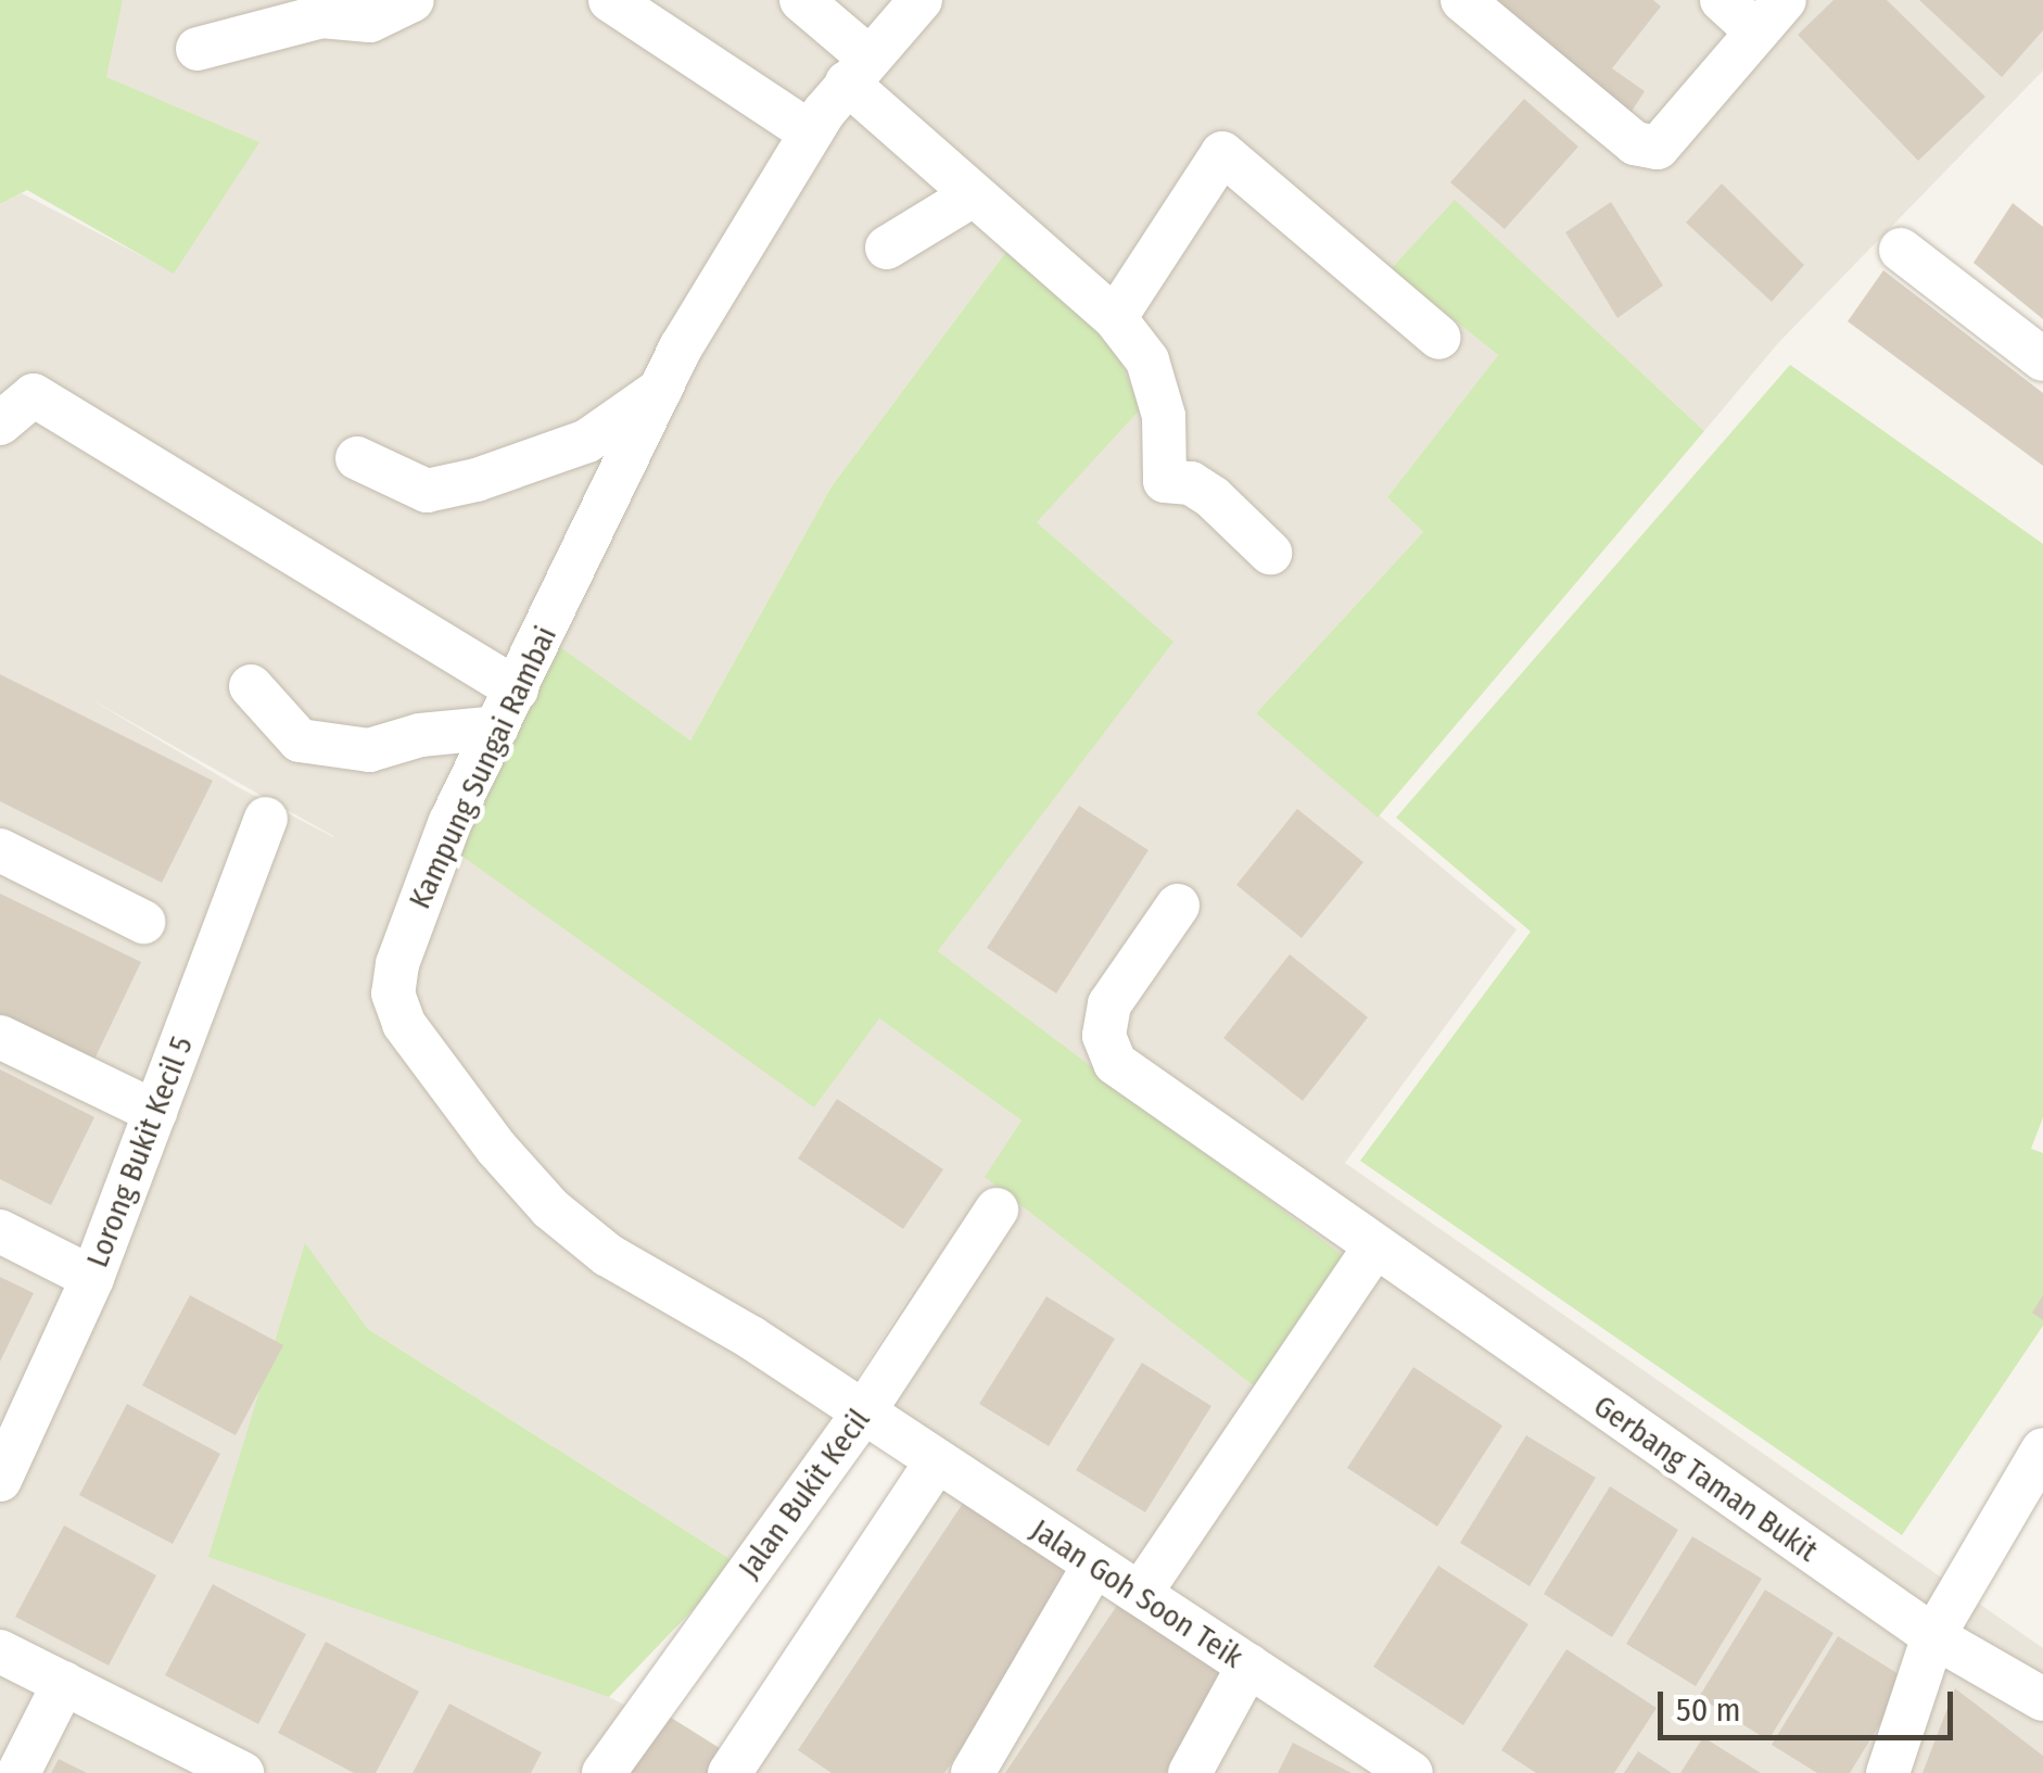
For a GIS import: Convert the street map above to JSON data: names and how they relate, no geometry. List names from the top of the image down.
{
  "streets": {
    "street": [
      "Kampung Sungai Rambai",
      "Lorong Bukit Kecil 5",
      "Gerbang Taman Bukit",
      "Jalan Bukit Kecil",
      "Jalan Goh Soon Teik"
    ]
  },
  "crossings": [
    ["Kampung Sungai Rambai", "Jalan Bukit Kecil"],
    ["Kampung Sungai Rambai", "Jalan Goh Soon Teik"],
    ["Jalan Bukit Kecil", "Jalan Goh Soon Teik"]
  ],
  "scale_bar": "50 m"
}
